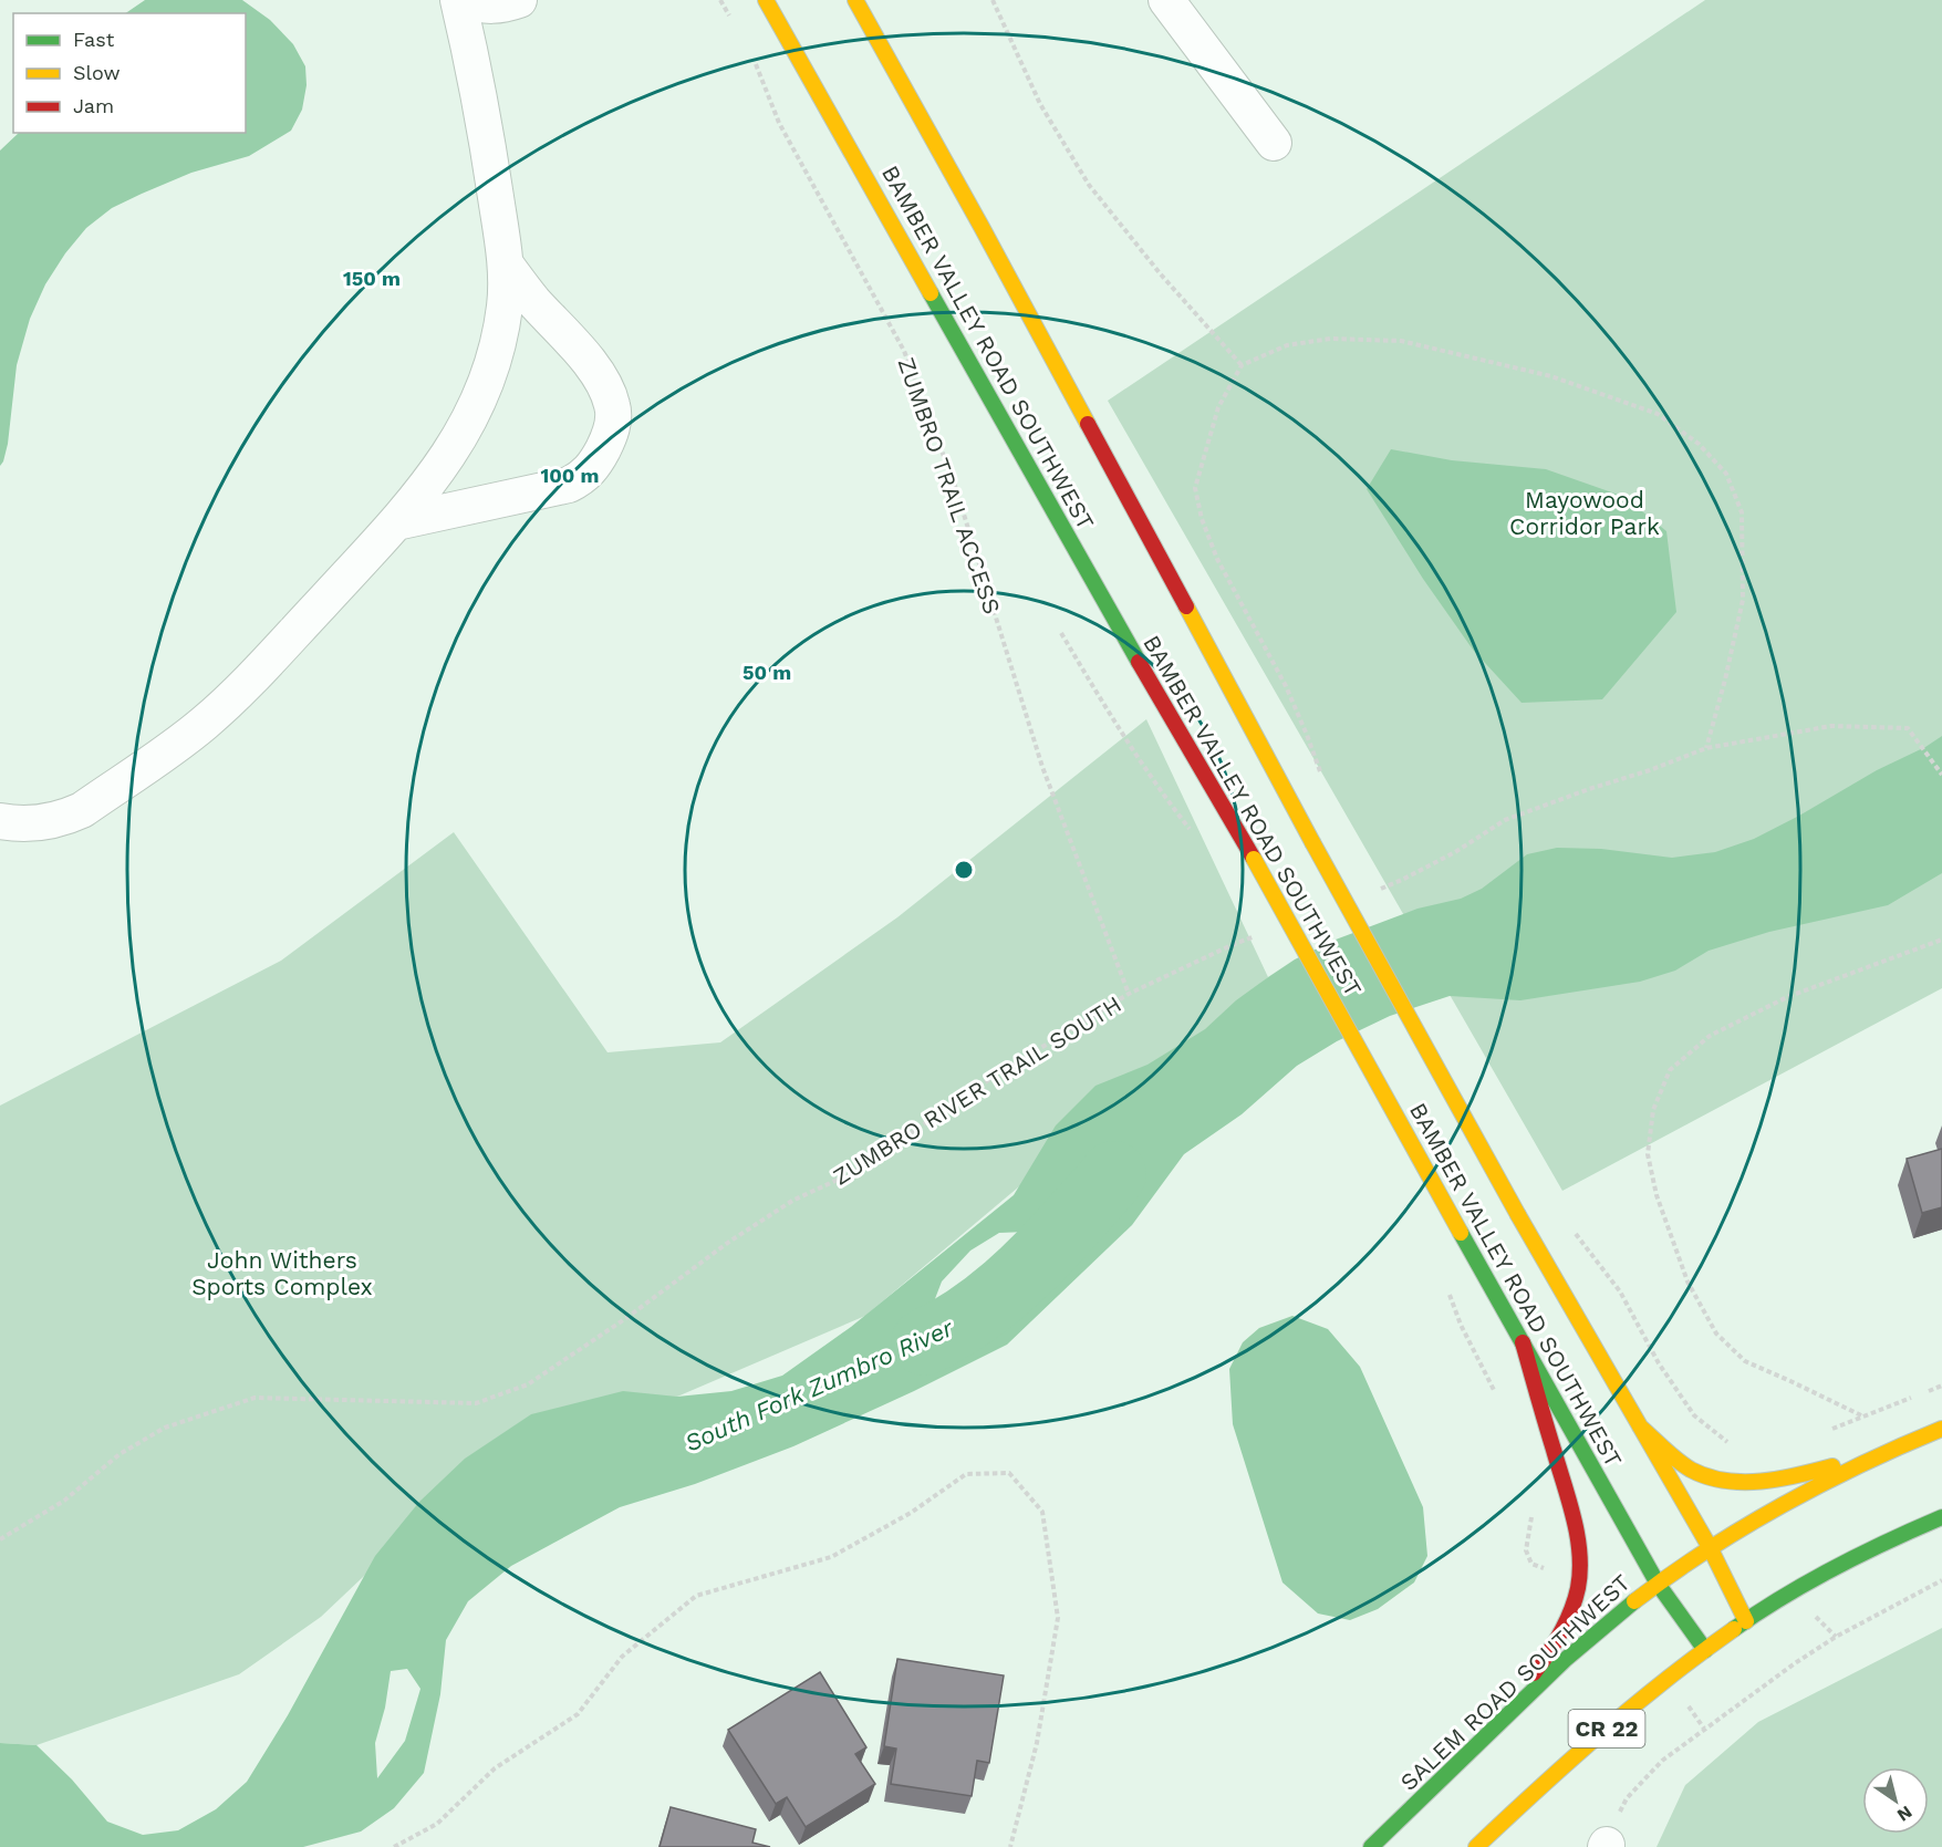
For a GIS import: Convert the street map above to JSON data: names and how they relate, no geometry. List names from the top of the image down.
{
  "streets": {
    "main road": ["BAMBER VALLEY ROAD SOUTHWEST", "SALEM ROAD SOUTHWEST", "CR 22"],
    "path": ["ZUMBRO TRAIL ACCESS", "ZUMBRO RIVER TRAIL SOUTH"]
  },
  "crossings": [
    ["BAMBER VALLEY ROAD SOUTHWEST", "SALEM ROAD SOUTHWEST"],
    ["BAMBER VALLEY ROAD SOUTHWEST", "CR 22"],
    ["ZUMBRO TRAIL ACCESS", "ZUMBRO RIVER TRAIL SOUTH"]
  ],
  "water": ["South Fork Zumbro River"],
  "parks": ["Mayowood Corridor Park", "John Withers Sports Complex"],
  "legend": ["Fast", "Slow", "Jam"],
  "north": "bottom right",
  "rings": ["150 m", "100 m", "50 m"]
}
